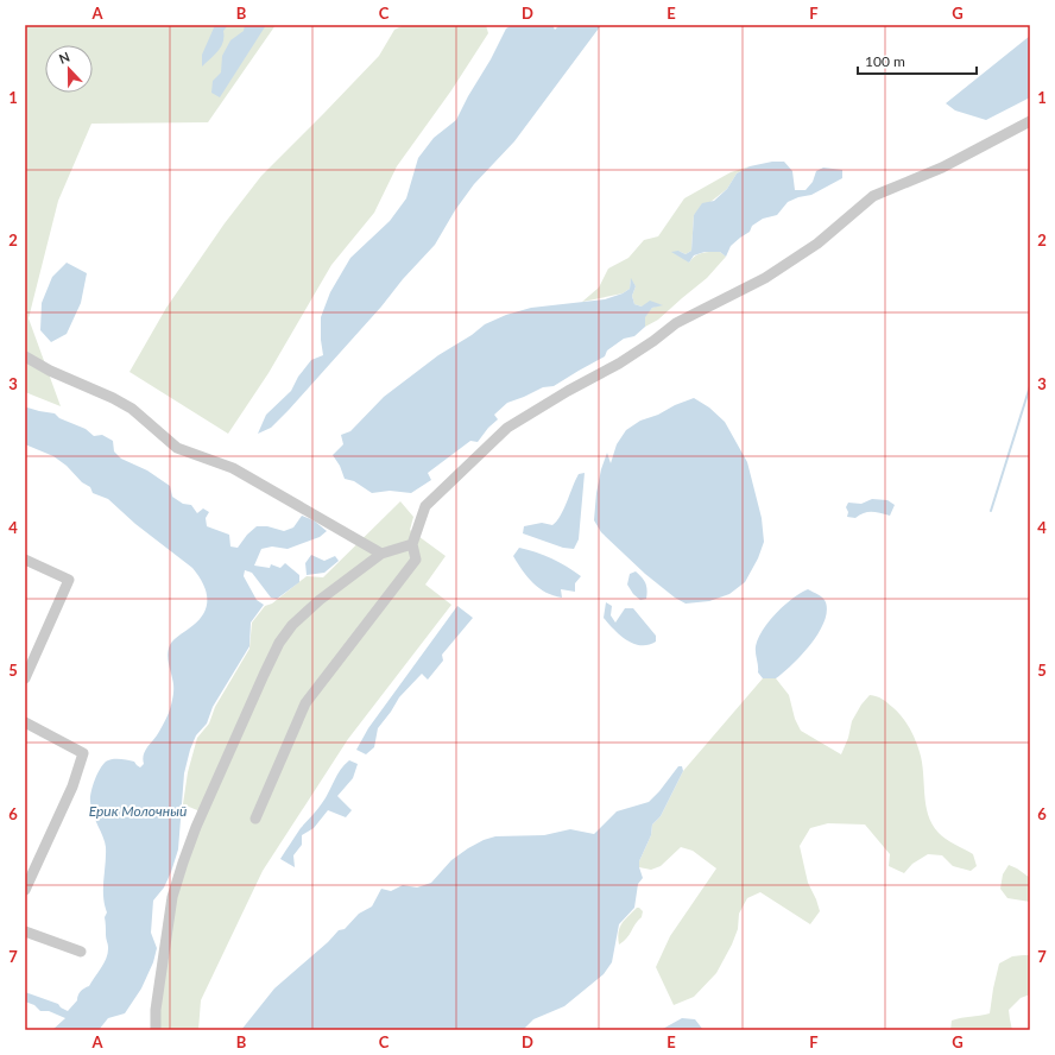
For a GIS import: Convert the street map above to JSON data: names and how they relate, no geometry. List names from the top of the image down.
{
  "water": ["Ерик Молочный"],
  "scale_bar": "100 m",
  "north": "top",
  "grid": {
    "columns": [
      "A",
      "B",
      "C",
      "D",
      "E",
      "F",
      "G"
    ],
    "rows": [
      "1",
      "2",
      "3",
      "4",
      "5",
      "6",
      "7"
    ]
  }
}
